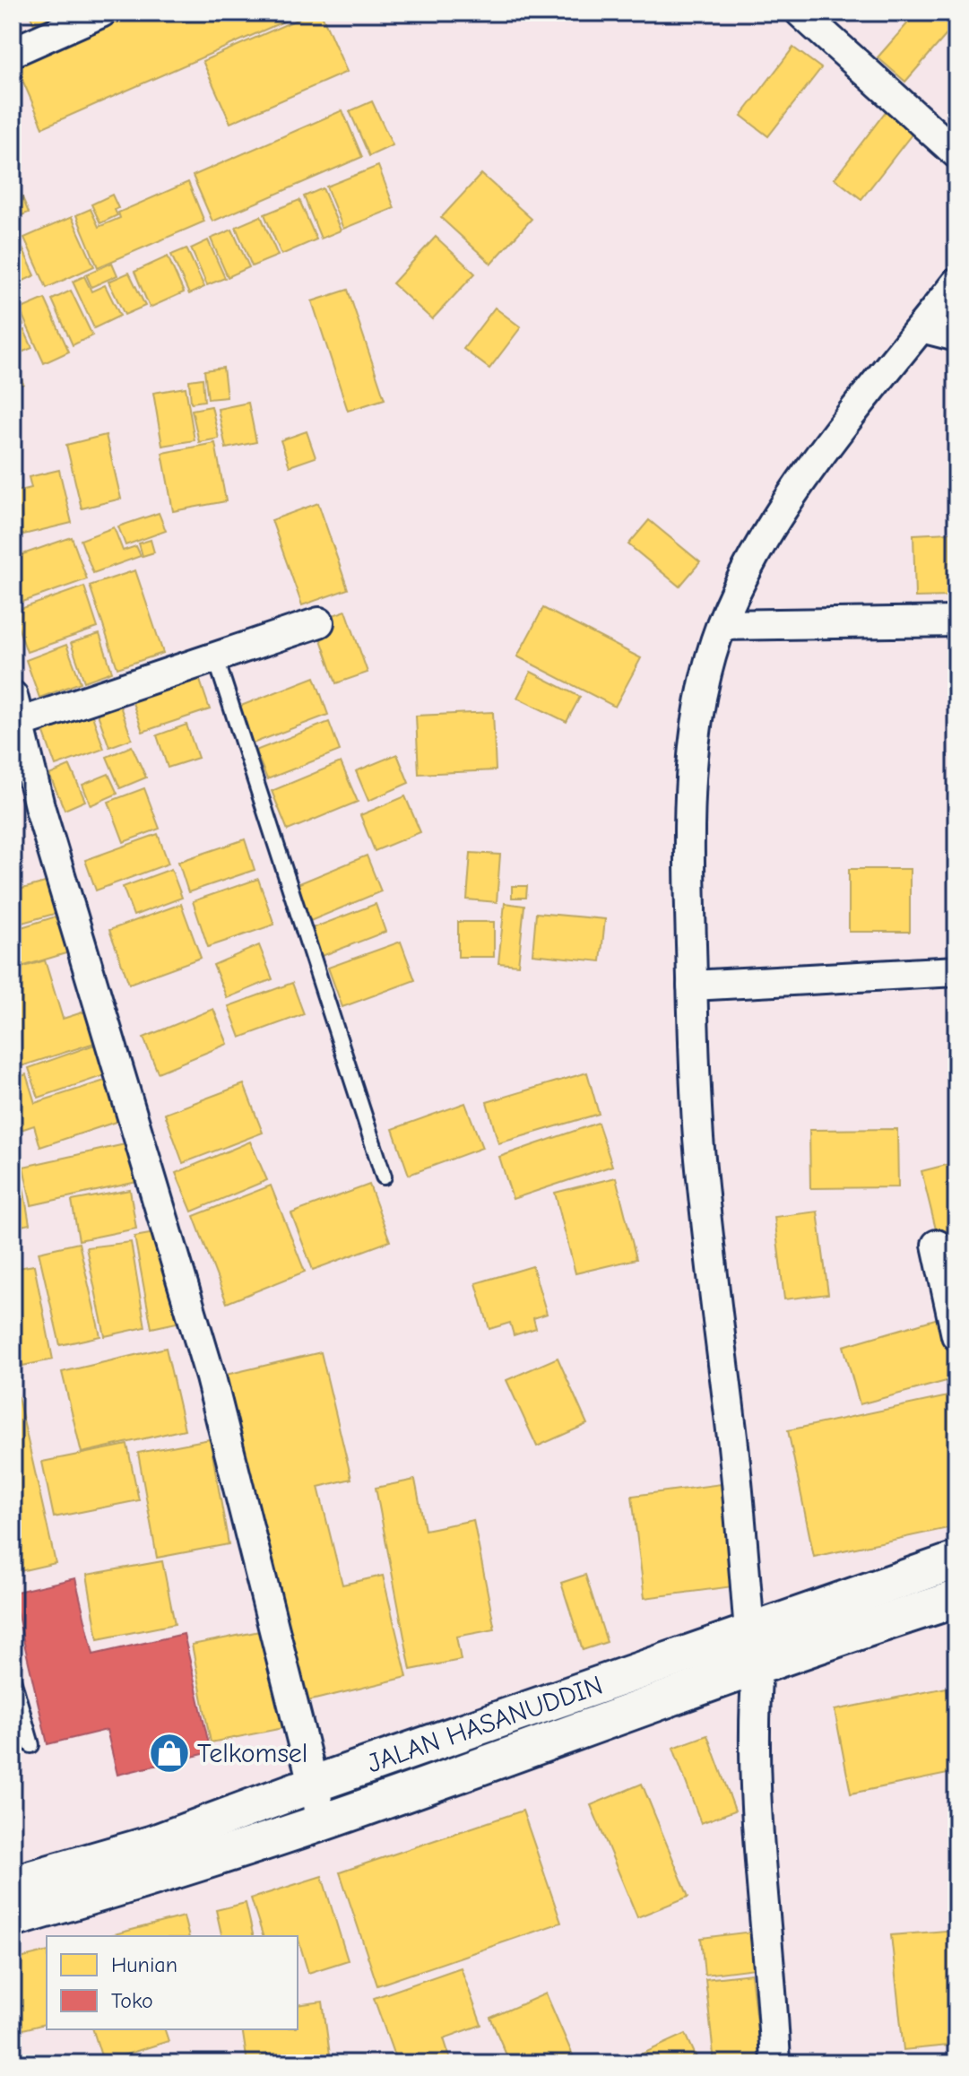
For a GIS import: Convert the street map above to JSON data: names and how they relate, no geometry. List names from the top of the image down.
{
  "streets": {
    "street": ["JALAN HASANUDDIN"]
  },
  "places": {
    "shop": ["Telkomsel"]
  },
  "legend": ["Hunian", "Toko"]
}
